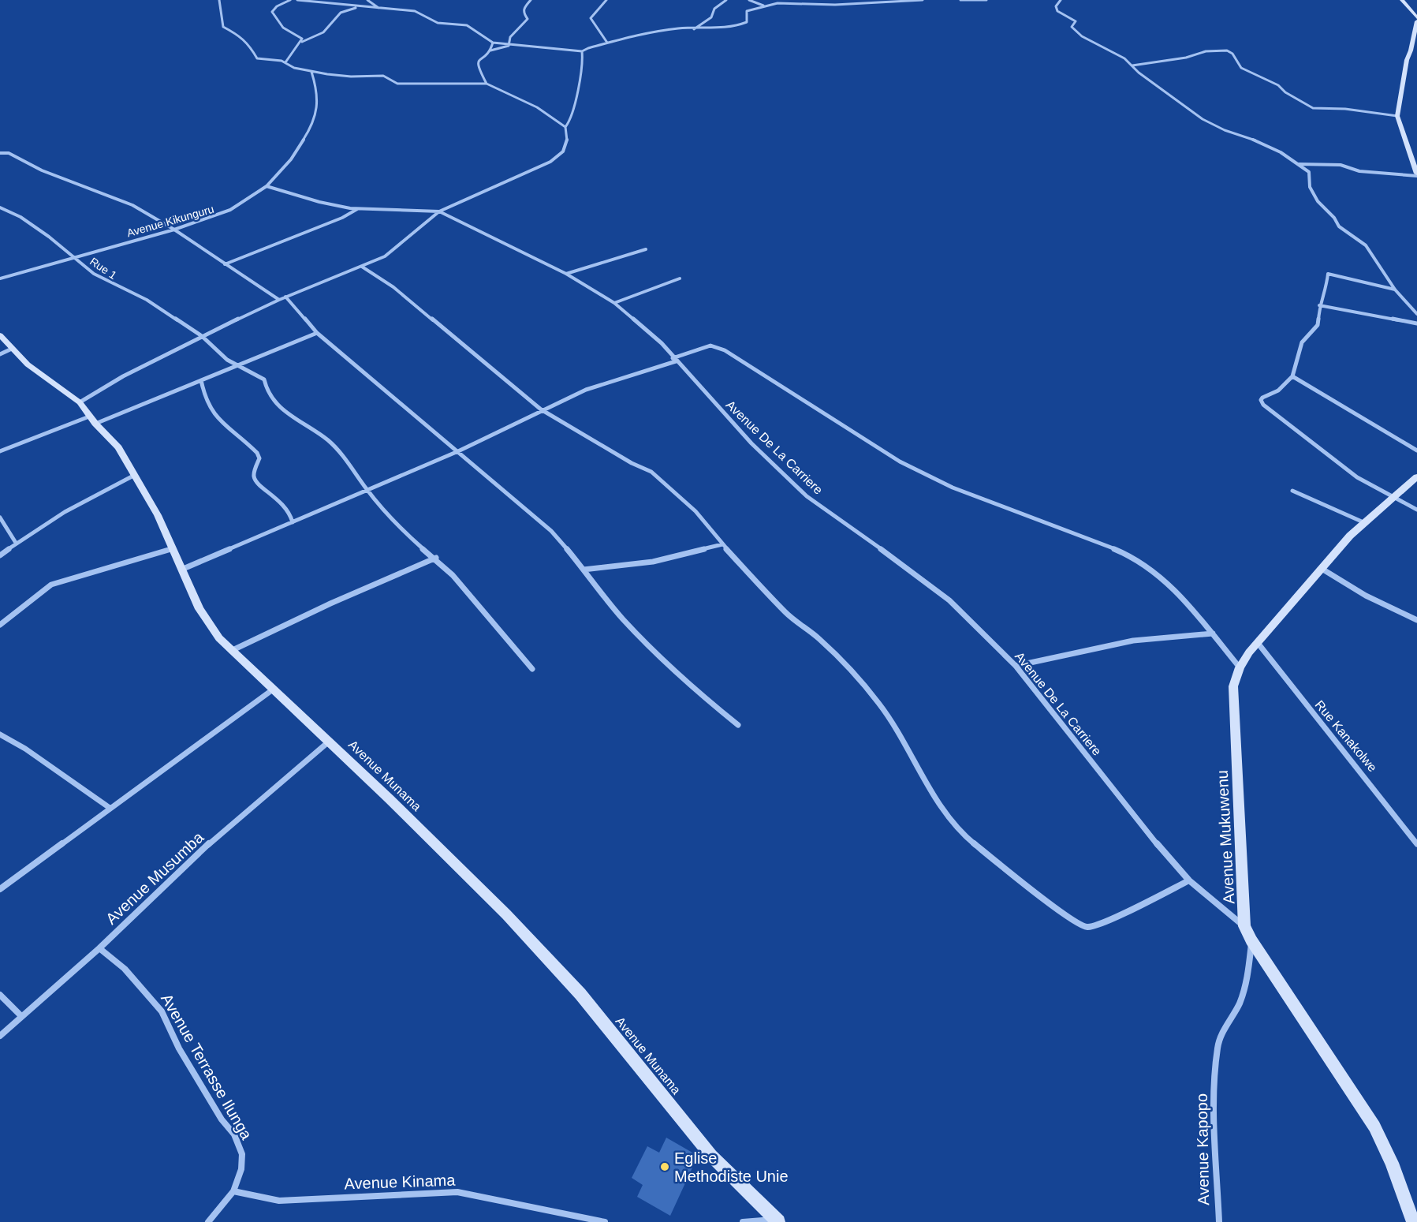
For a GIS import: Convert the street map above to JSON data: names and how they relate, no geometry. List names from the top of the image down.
{
  "streets": {
    "street": [
      "Avenue Kikunguru",
      "Rue 1",
      "Avenue De La Carriere",
      "Rue Kanakolwe",
      "Avenue Munama",
      "Avenue Mukuwenu",
      "Avenue Musumba",
      "Avenue Terrasse Ilunga",
      "Avenue Kapopo",
      "Avenue Kinama"
    ]
  },
  "crossings": [
    ["Avenue Kikunguru", "Rue 1"],
    ["Avenue Kikunguru", "Avenue De La Carriere"],
    ["Avenue De La Carriere", "Avenue Mukuwenu"],
    ["Rue Kanakolwe", "Avenue Mukuwenu"],
    ["Avenue Munama", "Avenue Musumba"],
    ["Avenue Mukuwenu", "Avenue Kapopo"],
    ["Avenue Musumba", "Avenue Terrasse Ilunga"],
    ["Avenue Terrasse Ilunga", "Avenue Kinama"]
  ],
  "places": ["Eglise Methodiste Unie"]
}
